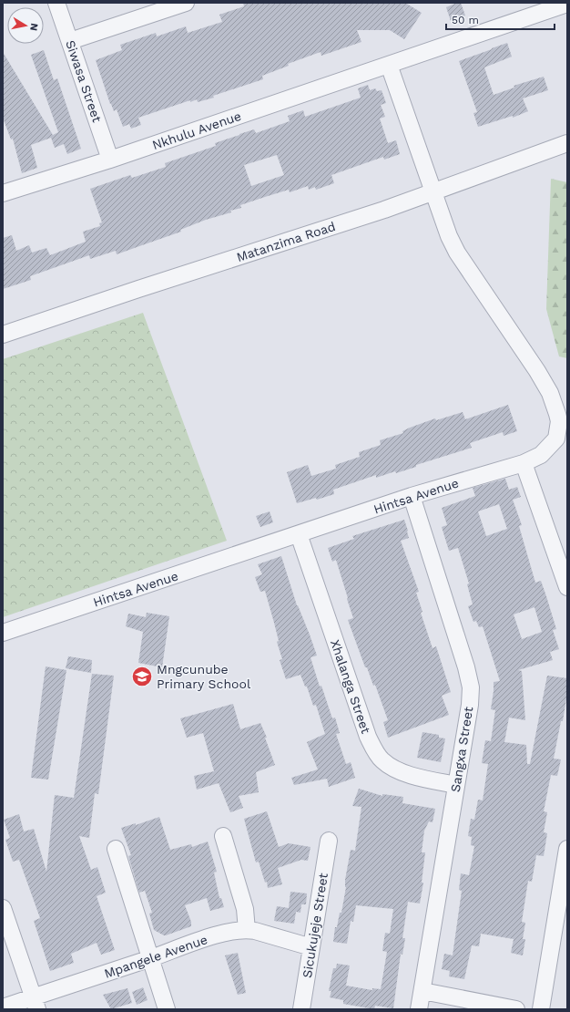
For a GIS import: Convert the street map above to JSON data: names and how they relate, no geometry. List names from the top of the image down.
{
  "streets": {
    "street": [
      "Siwasa Street",
      "Nkhulu Avenue",
      "Matanzima Road",
      "Hintsa Avenue",
      "Xhalanga Street",
      "Sangxa Street",
      "Sicukujeje Street",
      "Mpangele Avenue"
    ]
  },
  "crossings": [
    ["Siwasa Street", "Nkhulu Avenue"],
    ["Nkhulu Avenue", "Hintsa Avenue"],
    ["Matanzima Road", "Hintsa Avenue"],
    ["Hintsa Avenue", "Xhalanga Street"],
    ["Hintsa Avenue", "Sangxa Street"],
    ["Xhalanga Street", "Sangxa Street"],
    ["Sicukujeje Street", "Mpangele Avenue"]
  ],
  "places": {
    "school or university": ["Mngcunube Primary School"]
  },
  "scale_bar": "50 m",
  "north": "right"
}
